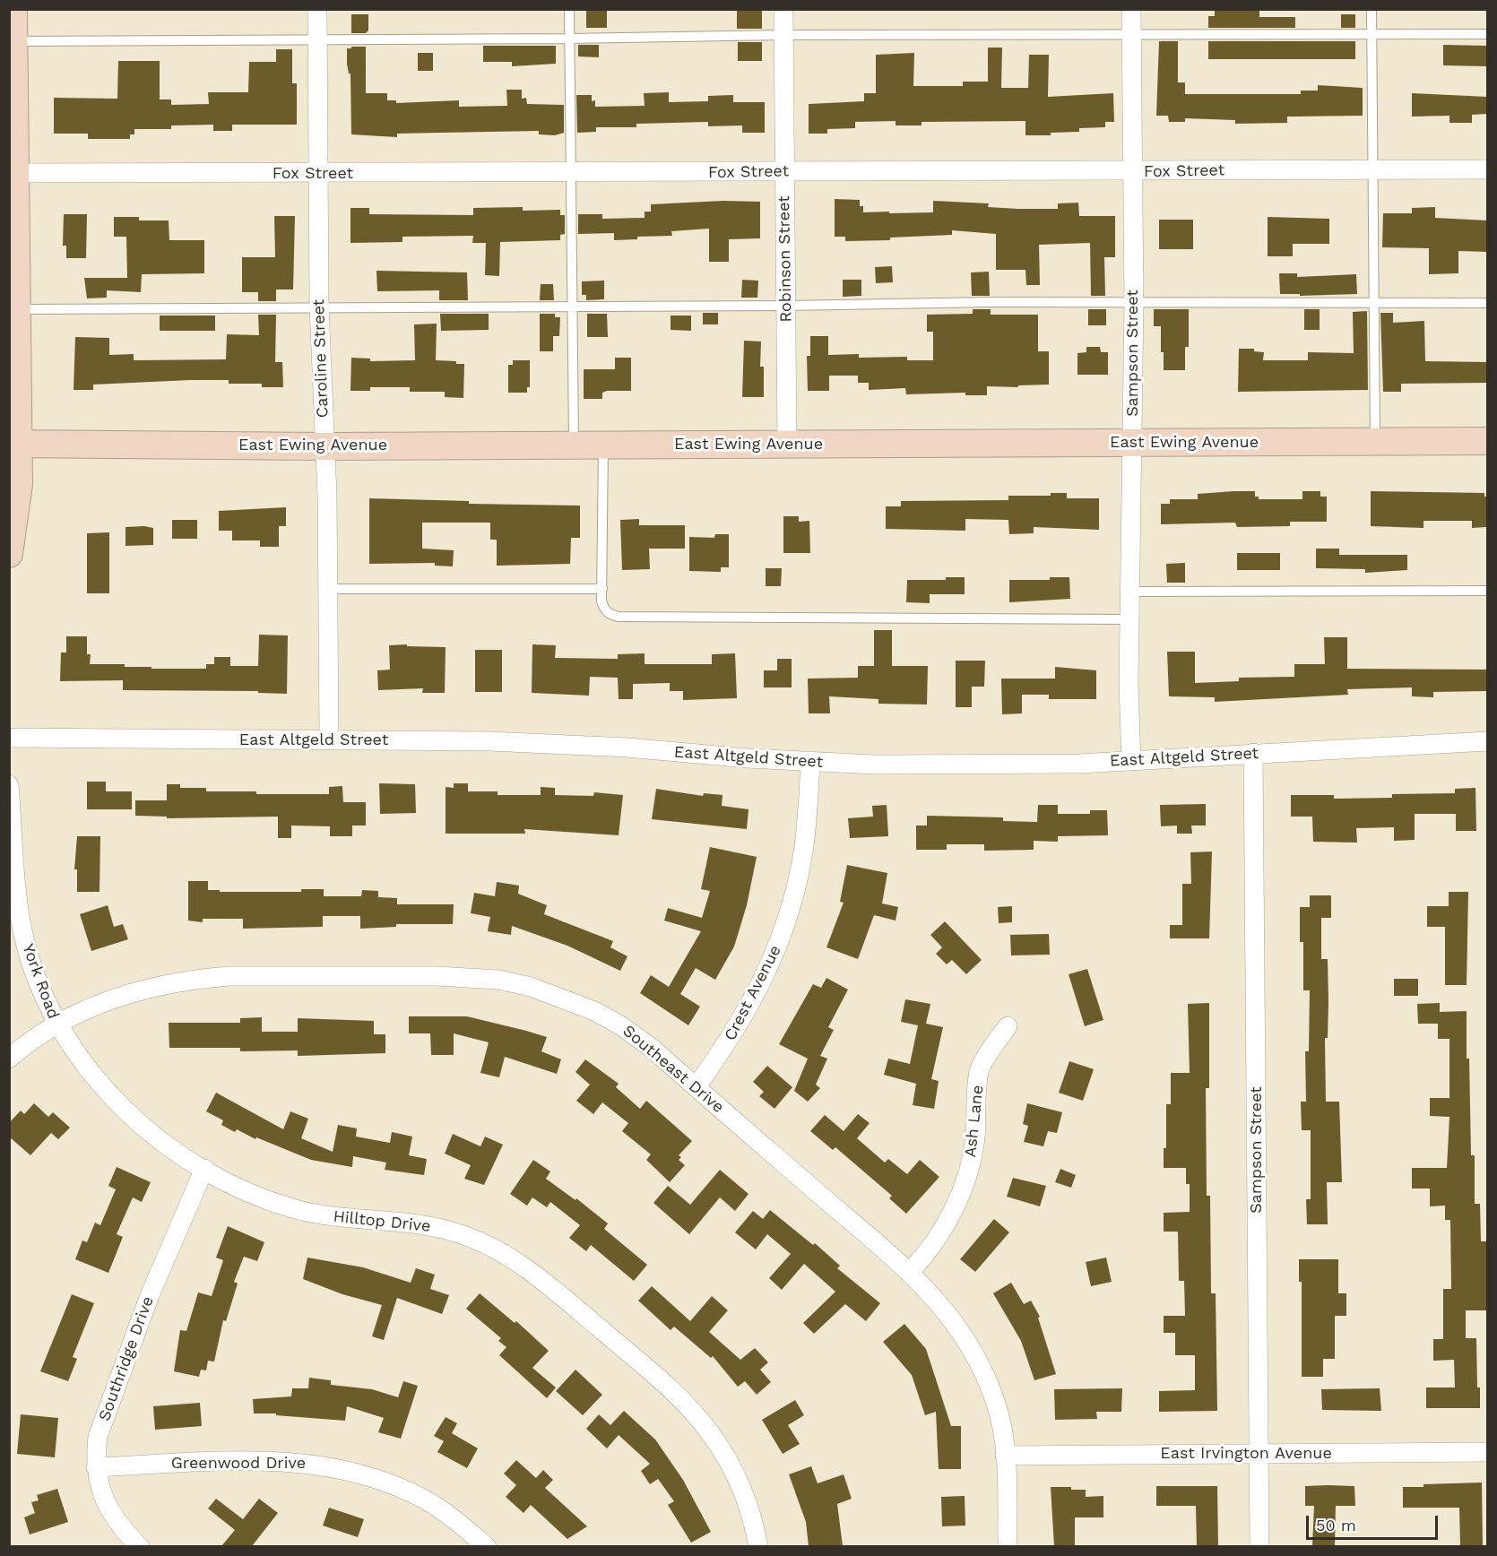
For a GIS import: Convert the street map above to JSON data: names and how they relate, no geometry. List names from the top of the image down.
{
  "streets": {
    "street": [
      "Fox Street",
      "Robinson Street",
      "Sampson Street",
      "Caroline Street",
      "East Ewing Avenue",
      "East Altgeld Street",
      "York Road",
      "Crest Avenue",
      "Southeast Drive",
      "Ash Lane",
      "Hilltop Drive",
      "Southridge Drive",
      "East Irvington Avenue",
      "Greenwood Drive"
    ]
  },
  "crossings": [
    ["Fox Street", "Robinson Street"],
    ["Fox Street", "Sampson Street"],
    ["Fox Street", "Caroline Street"],
    ["Robinson Street", "East Ewing Avenue"],
    ["Sampson Street", "East Ewing Avenue"],
    ["Sampson Street", "East Altgeld Street"],
    ["Sampson Street", "East Irvington Avenue"],
    ["Caroline Street", "East Ewing Avenue"],
    ["Caroline Street", "East Altgeld Street"],
    ["East Altgeld Street", "Crest Avenue"],
    ["York Road", "Southeast Drive"],
    ["York Road", "Hilltop Drive"],
    ["Crest Avenue", "Southeast Drive"],
    ["Southeast Drive", "Ash Lane"],
    ["Southeast Drive", "Hilltop Drive"],
    ["Southeast Drive", "East Irvington Avenue"],
    ["Hilltop Drive", "Southridge Drive"],
    ["Southridge Drive", "Greenwood Drive"]
  ],
  "scale_bar": "50 m"
}
